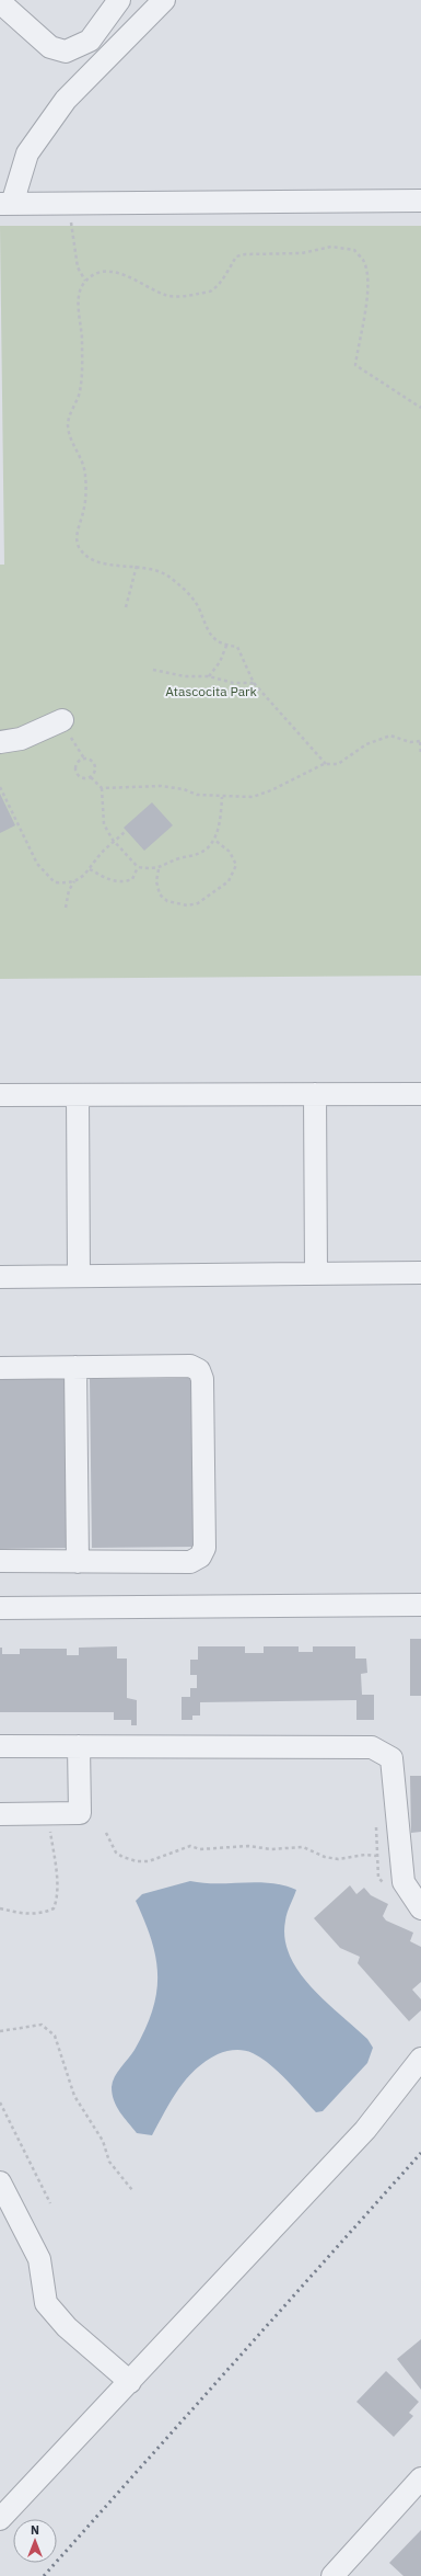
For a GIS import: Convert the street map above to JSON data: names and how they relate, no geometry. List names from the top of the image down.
{
  "parks": ["Atascocita Park"],
  "north": "top"
}
